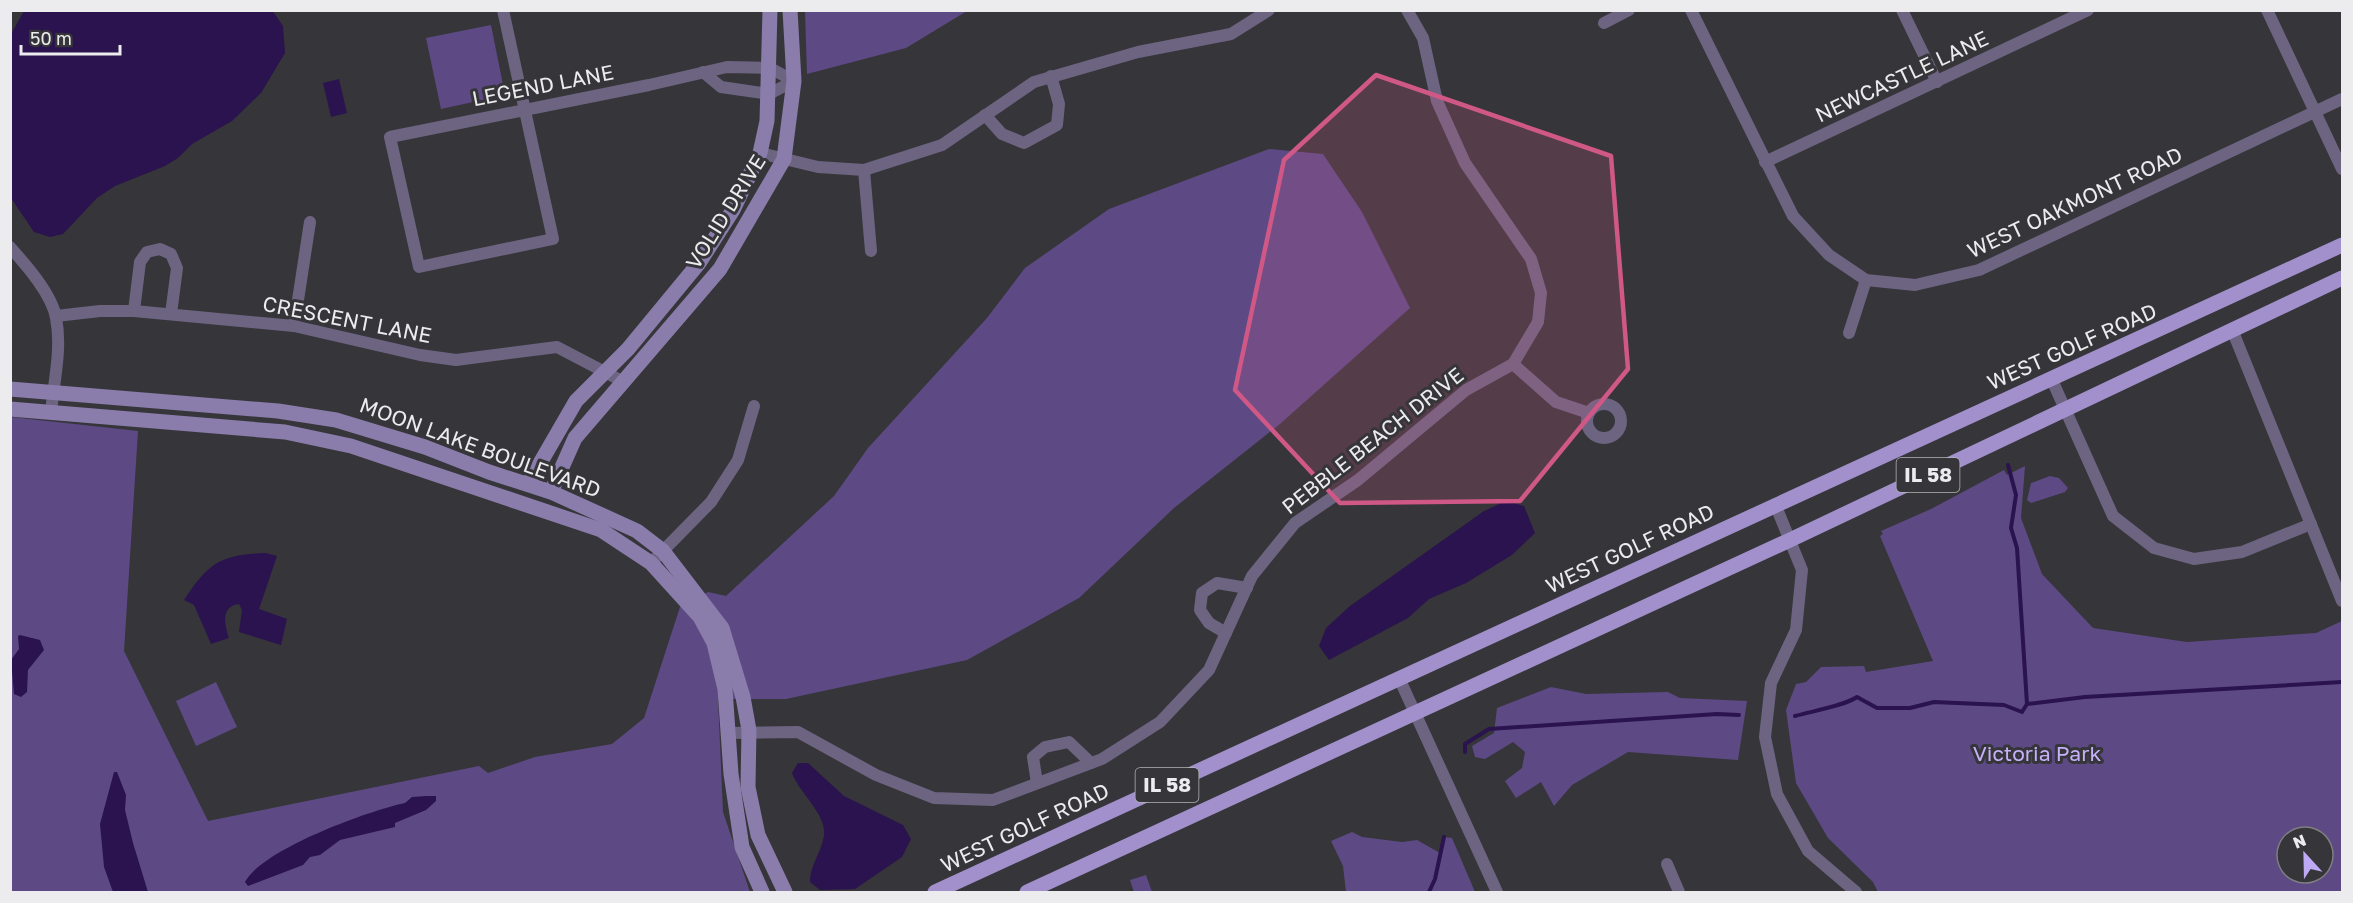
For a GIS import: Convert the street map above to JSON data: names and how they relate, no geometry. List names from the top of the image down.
{
  "streets": {
    "main road": ["WEST GOLF ROAD", "IL 58"],
    "street": [
      "NEWCASTLE LANE",
      "LEGEND LANE",
      "WEST OAKMONT ROAD",
      "VOLID DRIVE",
      "CRESCENT LANE",
      "PEBBLE BEACH DRIVE",
      "MOON LAKE BOULEVARD"
    ]
  },
  "crossings": [
    ["LEGEND LANE", "VOLID DRIVE"],
    ["VOLID DRIVE", "CRESCENT LANE"],
    ["VOLID DRIVE", "MOON LAKE BOULEVARD"],
    ["PEBBLE BEACH DRIVE", "MOON LAKE BOULEVARD"]
  ],
  "parks": ["Victoria Park"],
  "scale_bar": "50 m",
  "north": "top"
}
